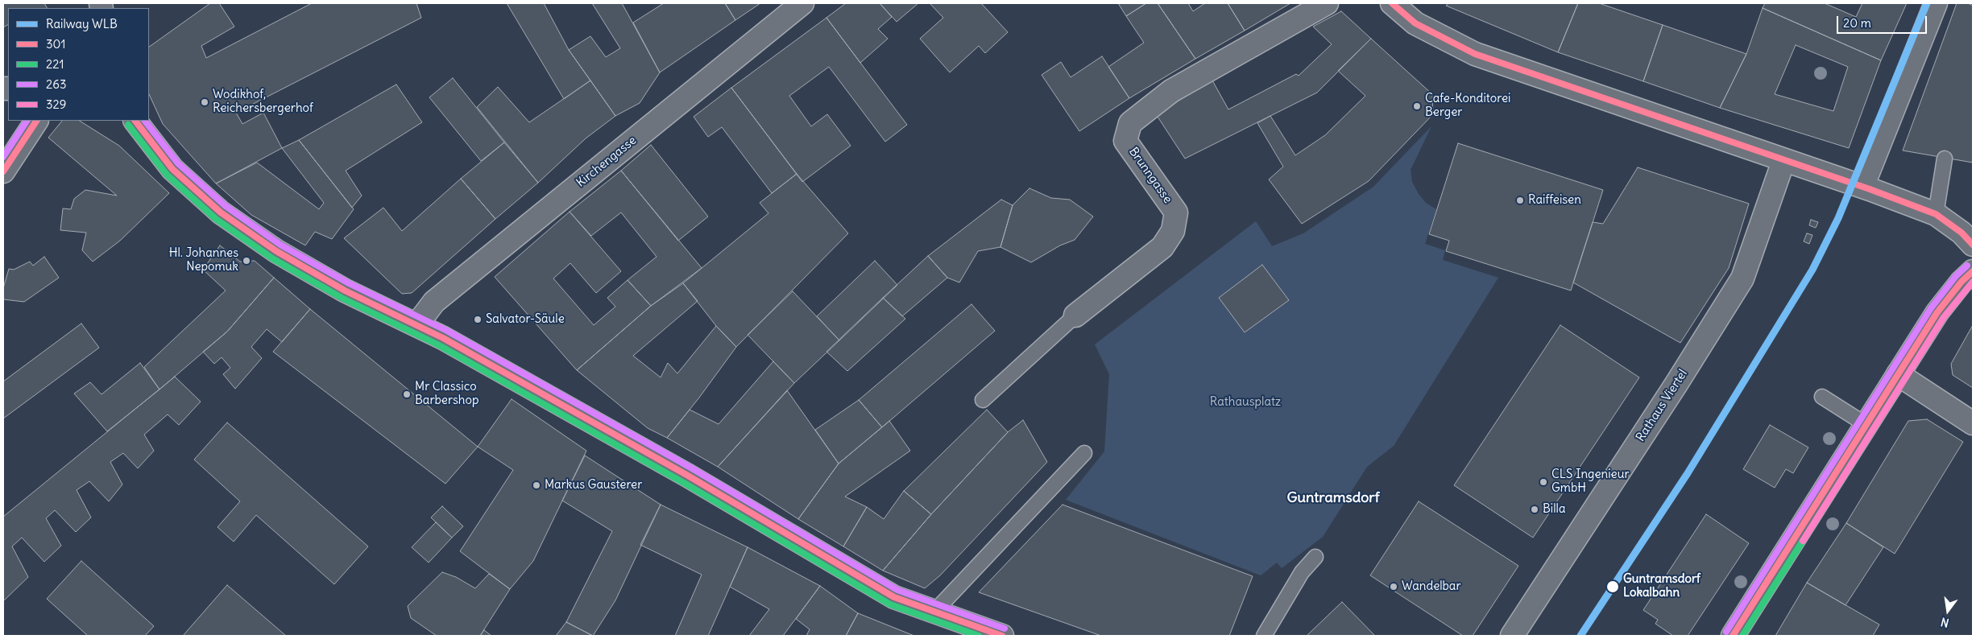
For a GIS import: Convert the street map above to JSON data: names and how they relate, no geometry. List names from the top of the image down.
{
  "streets": {
    "street": ["Kirchengasse", "Brunngasse", "Rathaus Viertel"]
  },
  "districts": ["Guntramsdorf"],
  "parks": ["Rathausplatz"],
  "places": [
    "Wodikhof, Reichersbergerhof",
    "Cafe-Konditorei Berger",
    "Raiffeisen",
    "Hl. Johannes Nepomuk",
    "Salvator-Säule",
    "Mr Classico Barbershop",
    "CLS Ingenieur GmbH",
    "Markus Gausterer",
    "Billa",
    "Wandelbar",
    "Guntramsdorf Lokalbahn"
  ],
  "lines": [
    "rail line WLB",
    "transit line 301",
    "transit line 263",
    "transit line 221",
    "transit line 329"
  ],
  "legend": [
    "Railway WLB",
    "301",
    "221",
    "263",
    "329"
  ],
  "scale_bar": "20 m",
  "north": "bottom"
}
